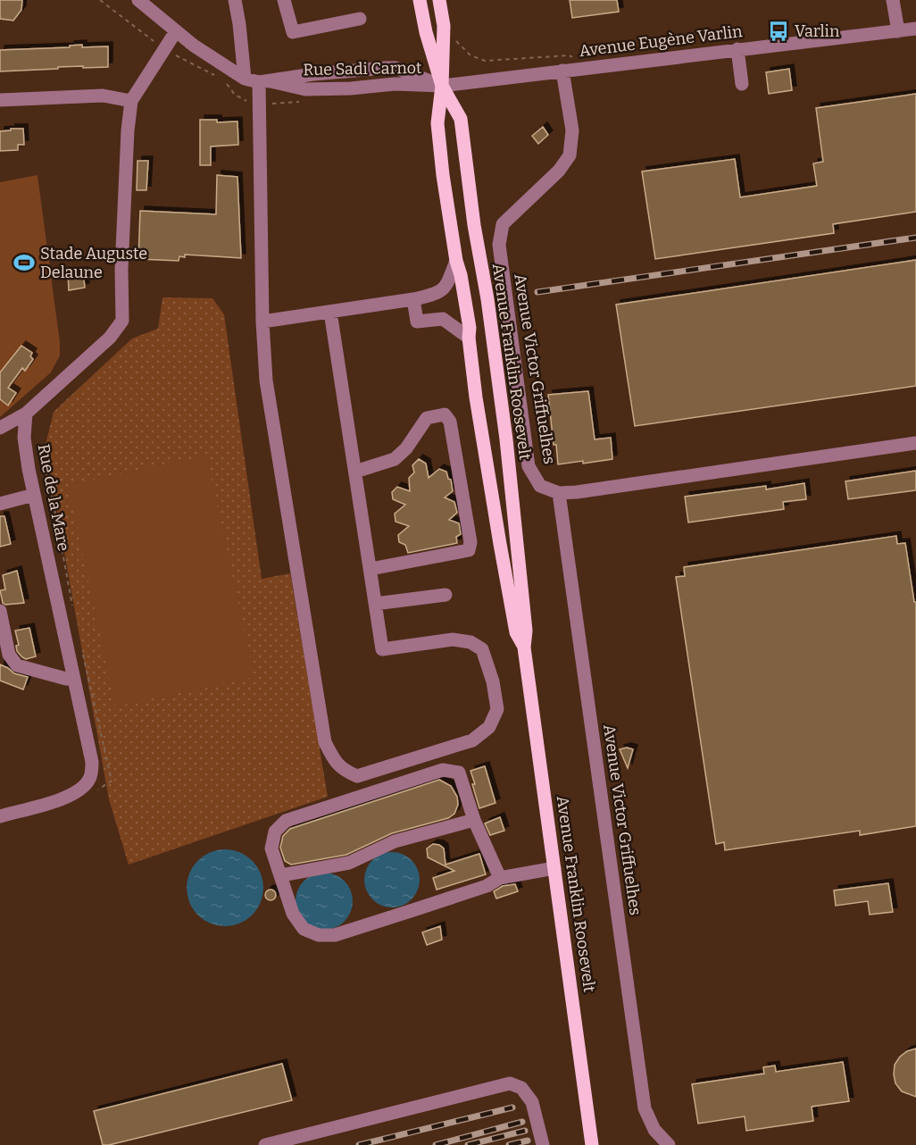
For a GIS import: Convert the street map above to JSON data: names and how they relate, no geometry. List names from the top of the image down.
{
  "streets": {
    "main road": ["Avenue Franklin Roosevelt"],
    "street": [
      "Avenue Eugène Varlin",
      "Rue Sadi Carnot",
      "Avenue Victor Griffuelhes",
      "Rue de la Mare"
    ]
  },
  "crossings": [
    ["Avenue Eugène Varlin", "Rue Sadi Carnot"],
    ["Avenue Eugène Varlin", "Avenue Franklin Roosevelt"],
    ["Avenue Eugène Varlin", "Avenue Victor Griffuelhes"],
    ["Rue Sadi Carnot", "Avenue Franklin Roosevelt"]
  ],
  "places": {
    "bus stop": ["Varlin"],
    "sports": ["Stade Auguste Delaune"]
  }
}
